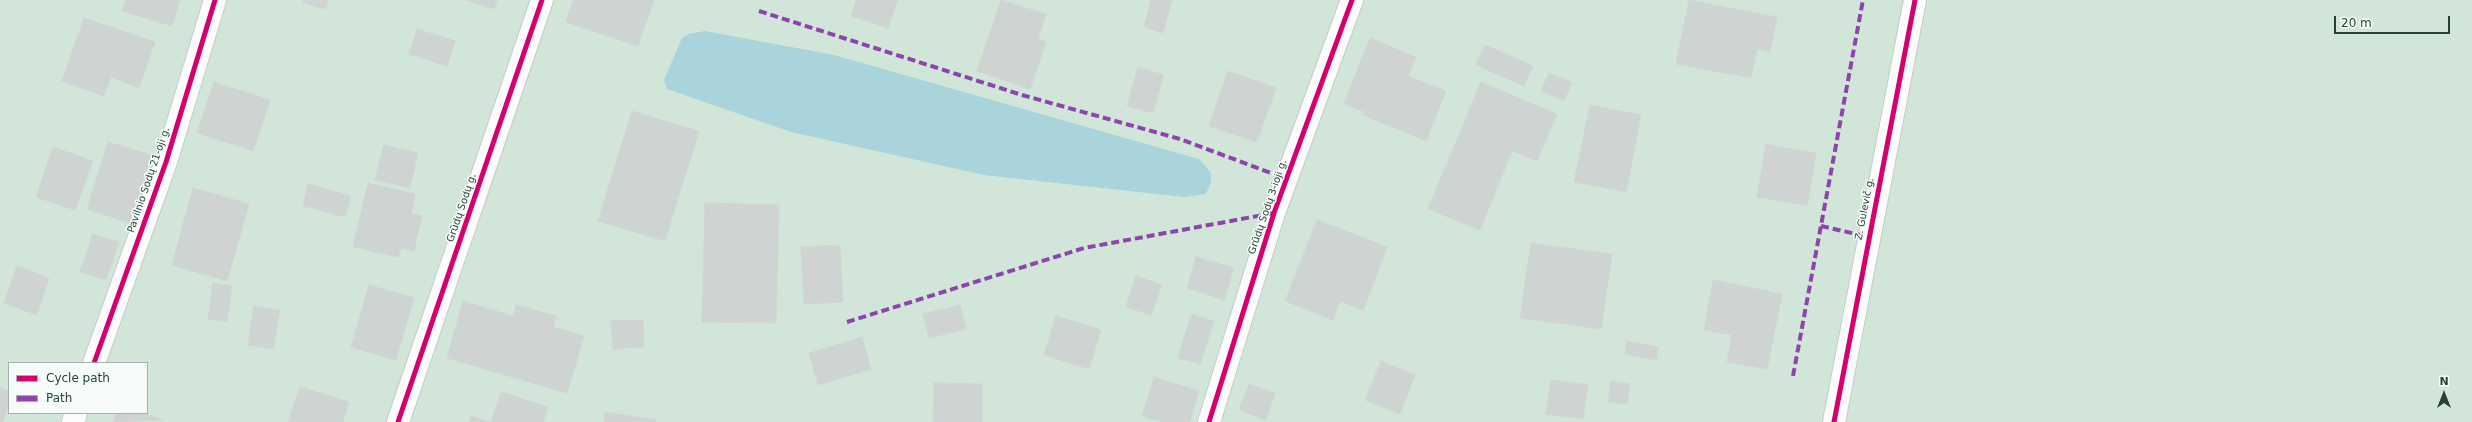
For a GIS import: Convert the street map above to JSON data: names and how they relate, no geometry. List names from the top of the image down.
{
  "streets": {
    "street": [
      "Pavilnio Sodų 21-oji g.",
      "Grūdų Sodų 3-ioji g.",
      "Grūdų Sodų g.",
      "Z. Gulevič g."
    ]
  },
  "legend": ["Cycle path", "Path"],
  "scale_bar": "20 m",
  "north": "top"
}
